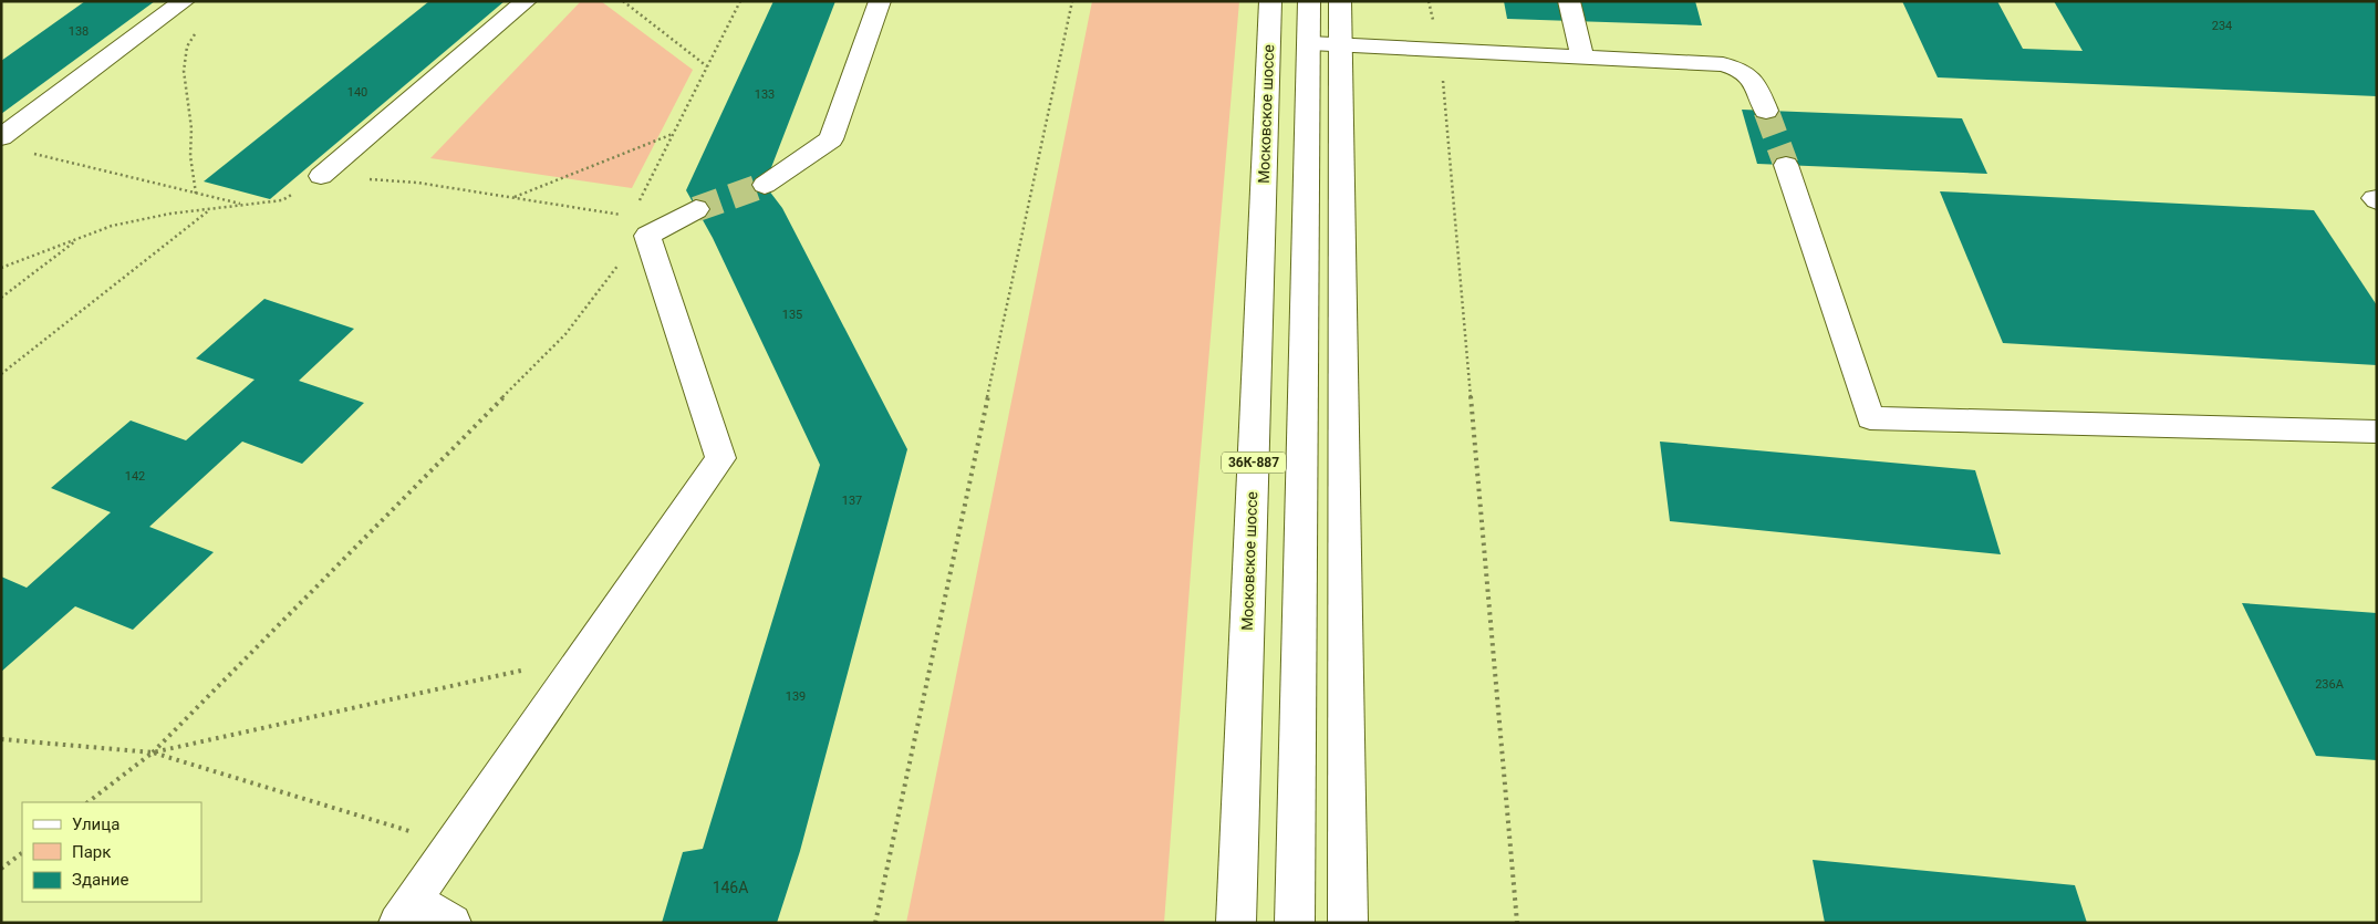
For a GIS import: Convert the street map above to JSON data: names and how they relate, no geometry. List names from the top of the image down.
{
  "streets": {
    "main road": ["Московское шоссе", "36К-887"]
  },
  "house_numbers": [
    "234",
    "138",
    "140",
    "133",
    "135",
    "142",
    "137",
    "236А",
    "139",
    "146А"
  ],
  "legend": ["Улица", "Парк", "Здание"]
}
